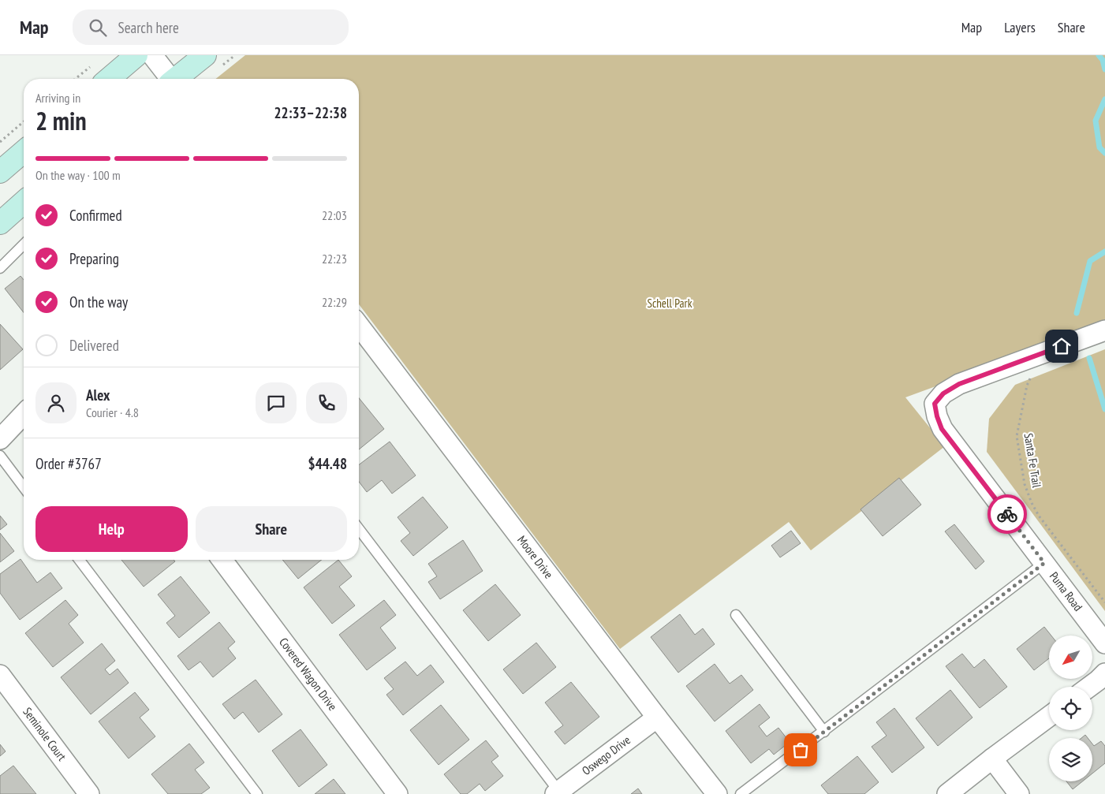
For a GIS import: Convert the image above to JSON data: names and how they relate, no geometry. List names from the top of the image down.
{
  "streets": {
    "street": [
      "Moore Drive",
      "Puma Road",
      "Covered Wagon Drive",
      "Seminole Court",
      "Oswego Drive"
    ],
    "path": ["Santa Fe Trail"]
  },
  "crossings": [
    ["Moore Drive", "Oswego Drive"]
  ],
  "parks": ["Schell Park"],
  "north": "bottom left",
  "page": {
    "header": "Map",
    "search": "Search here",
    "nav": ["Map", "Layers", "Share"],
    "heading": ["2 min", "Arriving in", "22:33–22:38"],
    "panel": [
      "Alex",
      "Courier · 4.8",
      "Order #3767",
      "$44.48"
    ],
    "bar": "On the way · 100 m",
    "list": [
      ["Confirmed", "22:03"],
      ["Preparing", "22:23"],
      ["On the way", "22:29"],
      "Delivered"
    ],
    "buttons": ["Help", "Share"]
  }
}
